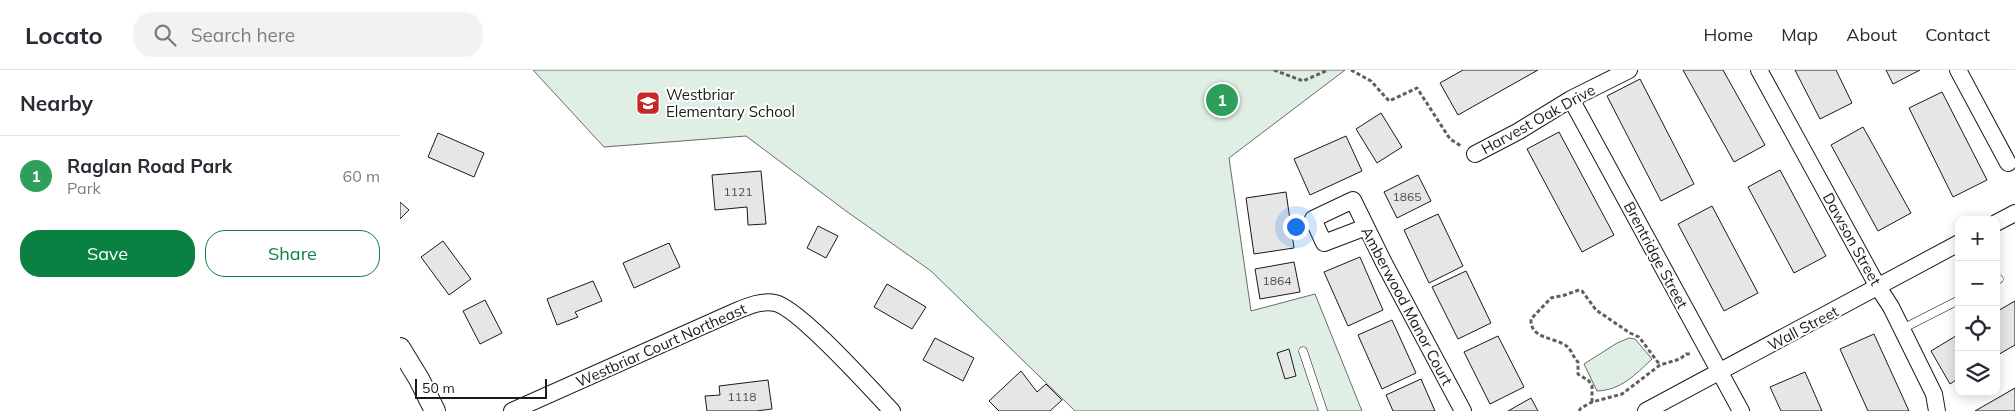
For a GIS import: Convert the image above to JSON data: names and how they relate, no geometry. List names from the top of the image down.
{
  "streets": {
    "street": [
      "Harvest Oak Drive",
      "Dawson Street",
      "Brentridge Street",
      "Amberwood Manor Court",
      "Wall Street",
      "Westbriar Court Northeast"
    ]
  },
  "crossings": [
    ["Harvest Oak Drive", "Brentridge Street"],
    ["Dawson Street", "Wall Street"],
    ["Brentridge Street", "Wall Street"]
  ],
  "places": {
    "school or university": ["Westbriar Elementary School"]
  },
  "house_numbers": [
    "1121",
    "1865",
    "1864",
    "1118"
  ],
  "scale_bar": "50 m",
  "page": {
    "header": "Locato",
    "search": "Search here",
    "nav": [
      "Home",
      "Map",
      "About",
      "Contact"
    ],
    "heading": "Nearby",
    "pins": "1",
    "list": [
      {
        "mark": "1",
        "name": "Raglan Road Park",
        "note": "Park",
        "value": "60 m"
      }
    ],
    "buttons": ["Save", "Share"],
    "map_buttons": ["+", "−"],
    "scale": "50 m"
  }
}
